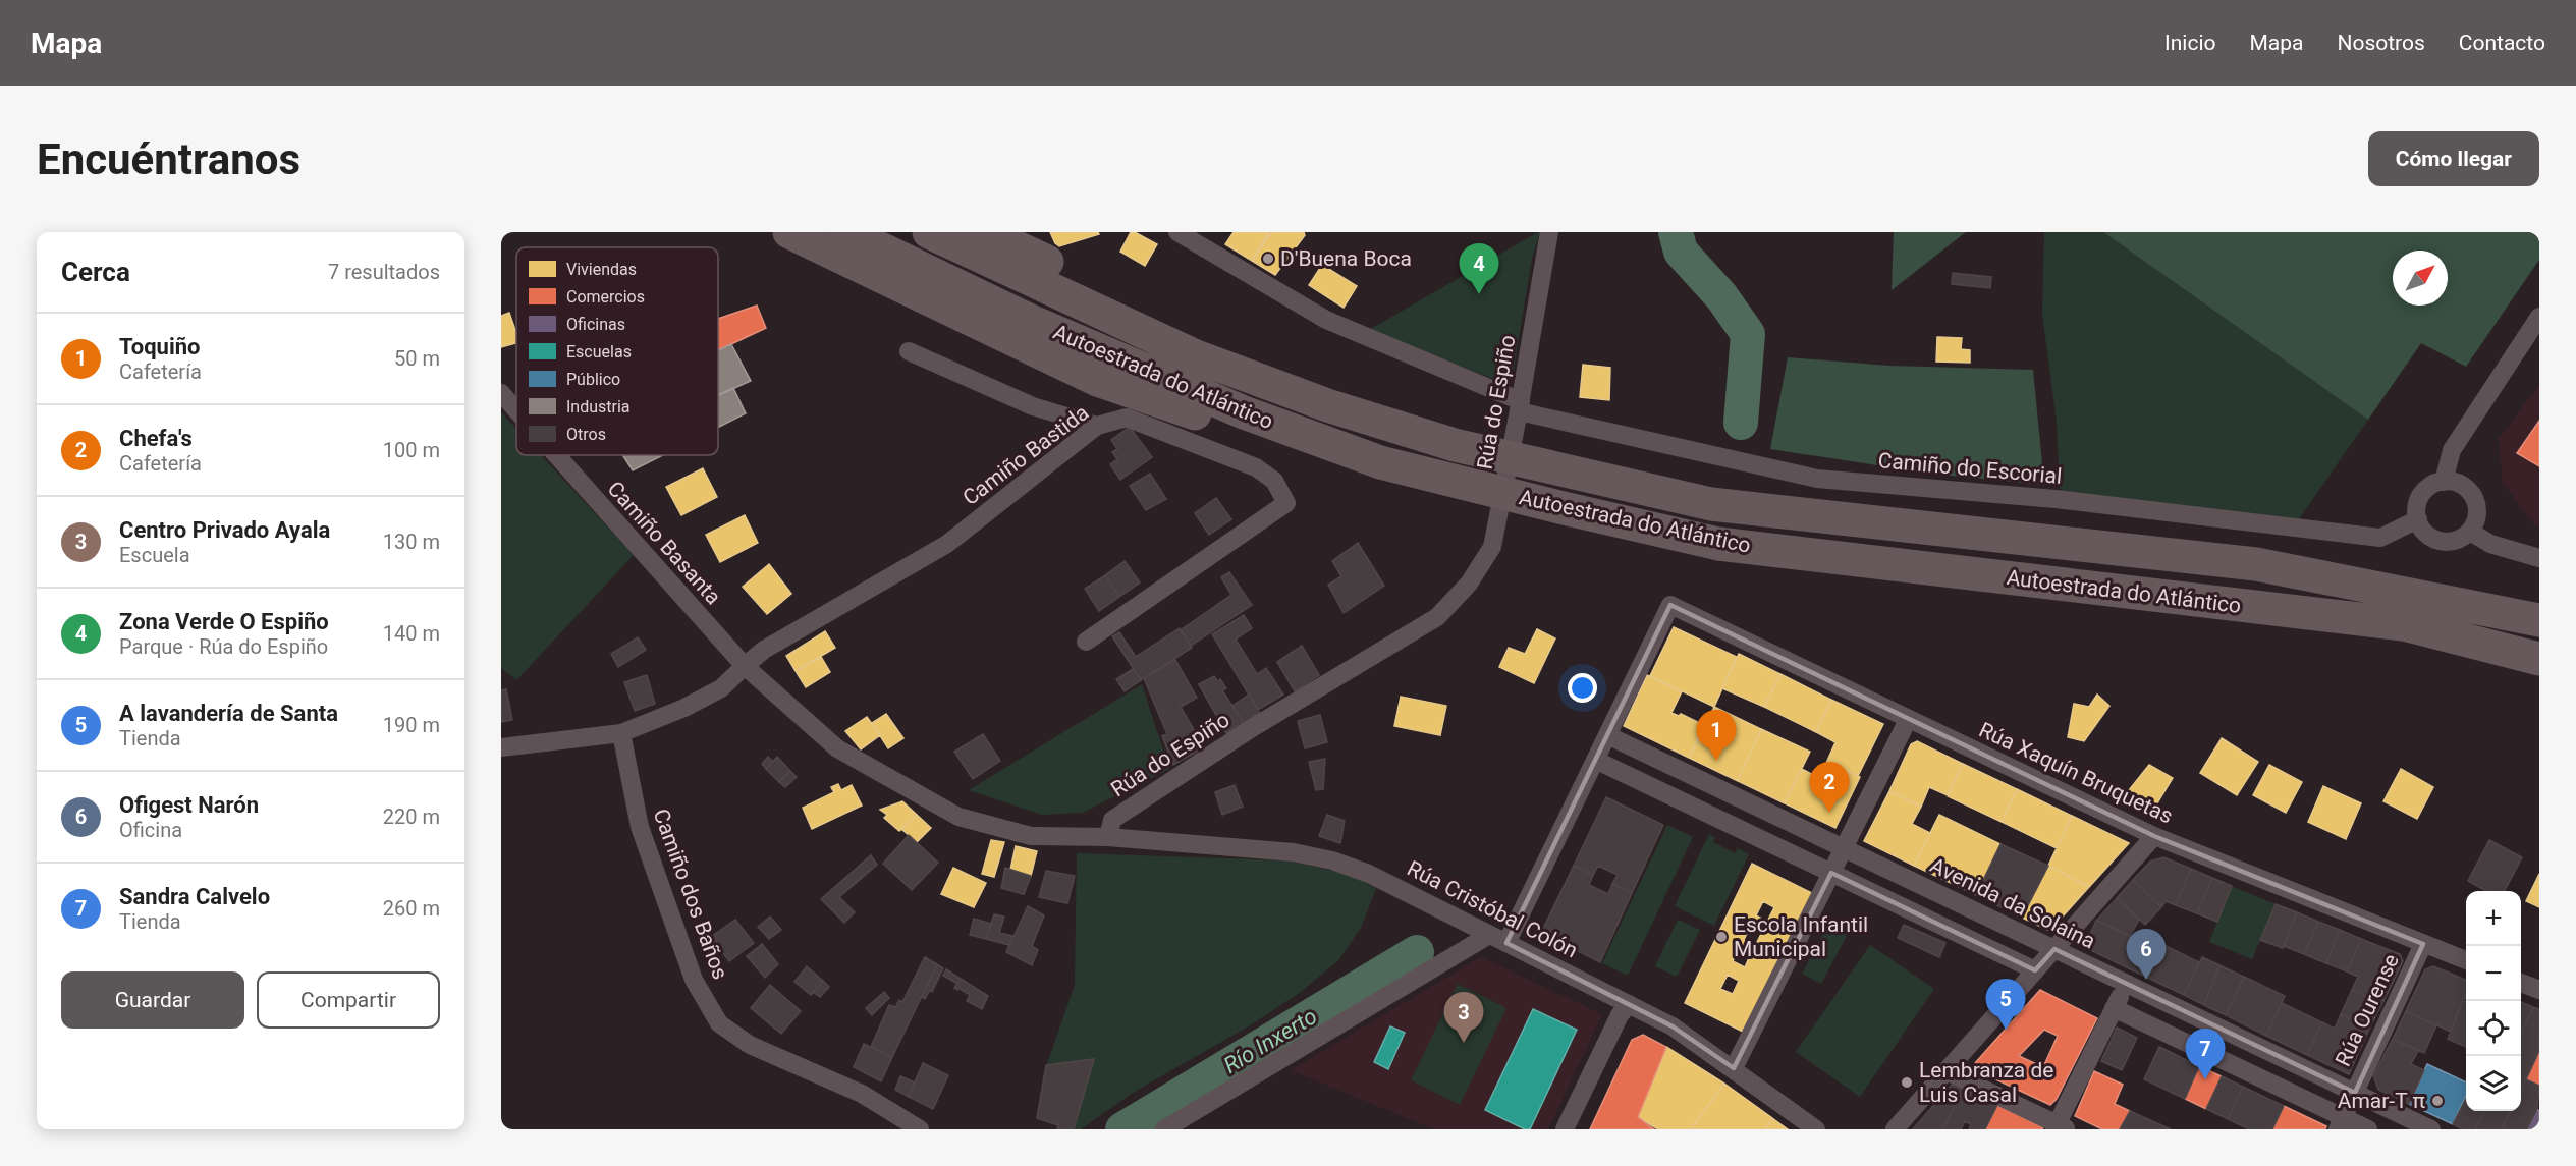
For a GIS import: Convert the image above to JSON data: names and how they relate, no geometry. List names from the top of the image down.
{
  "streets": {
    "highway": ["Autoestrada do Atlántico"],
    "street": [
      "Rúa do Espiño",
      "Camiño Bastida",
      "Camiño do Escorial",
      "Camiño Basanta",
      "Rúa Xaquín Bruquetas",
      "Camiño dos Baños",
      "Avenida da Solaina",
      "Rúa Cristóbal Colón",
      "Rúa Ourense"
    ]
  },
  "crossings": [
    ["Rúa do Espiño", "Camiño do Escorial"],
    ["Rúa do Espiño", "Rúa Cristóbal Colón"],
    ["Camiño Bastida", "Camiño Basanta"],
    ["Rúa Xaquín Bruquetas", "Avenida da Solaina"],
    ["Rúa Xaquín Bruquetas", "Rúa Ourense"],
    ["Avenida da Solaina", "Rúa Ourense"]
  ],
  "water": ["Río Inxerto"],
  "places": [
    "D'Buena Boca",
    "Escola Infantil Municipal",
    "Lembranza de Luis Casal",
    "Amar-T π"
  ],
  "legend": [
    "Viviendas",
    "Comercios",
    "Oficinas",
    "Escuelas",
    "Público",
    "Industria",
    "Otros"
  ],
  "north": "top right",
  "page": {
    "header": "Mapa",
    "nav": [
      "Inicio",
      "Mapa",
      "Nosotros",
      "Contacto"
    ],
    "buttons": [
      "Cómo llegar",
      ["Guardar", "Compartir"]
    ],
    "title": "Encuéntranos",
    "heading": ["Cerca", "7 resultados"],
    "pins": [
      "4",
      "1",
      "2",
      "6",
      "5",
      "3",
      "7"
    ],
    "list": [
      {
        "mark": "1",
        "name": "Toquiño",
        "note": "Cafetería",
        "value": "50 m"
      },
      {
        "mark": "2",
        "name": "Chefa's",
        "note": "Cafetería",
        "value": "100 m"
      },
      {
        "mark": "3",
        "name": "Centro Privado Ayala",
        "note": "Escuela",
        "value": "130 m"
      },
      {
        "mark": "4",
        "name": "Zona Verde O Espiño",
        "note": "Parque · Rúa do Espiño",
        "value": "140 m"
      },
      {
        "mark": "5",
        "name": "A lavandería de Santa",
        "note": "Tienda",
        "value": "190 m"
      },
      {
        "mark": "6",
        "name": "Ofigest Narón",
        "note": "Oficina",
        "value": "220 m"
      },
      {
        "mark": "7",
        "name": "Sandra Calvelo",
        "note": "Tienda",
        "value": "260 m"
      }
    ],
    "map_buttons": ["+", "−"]
  }
}
